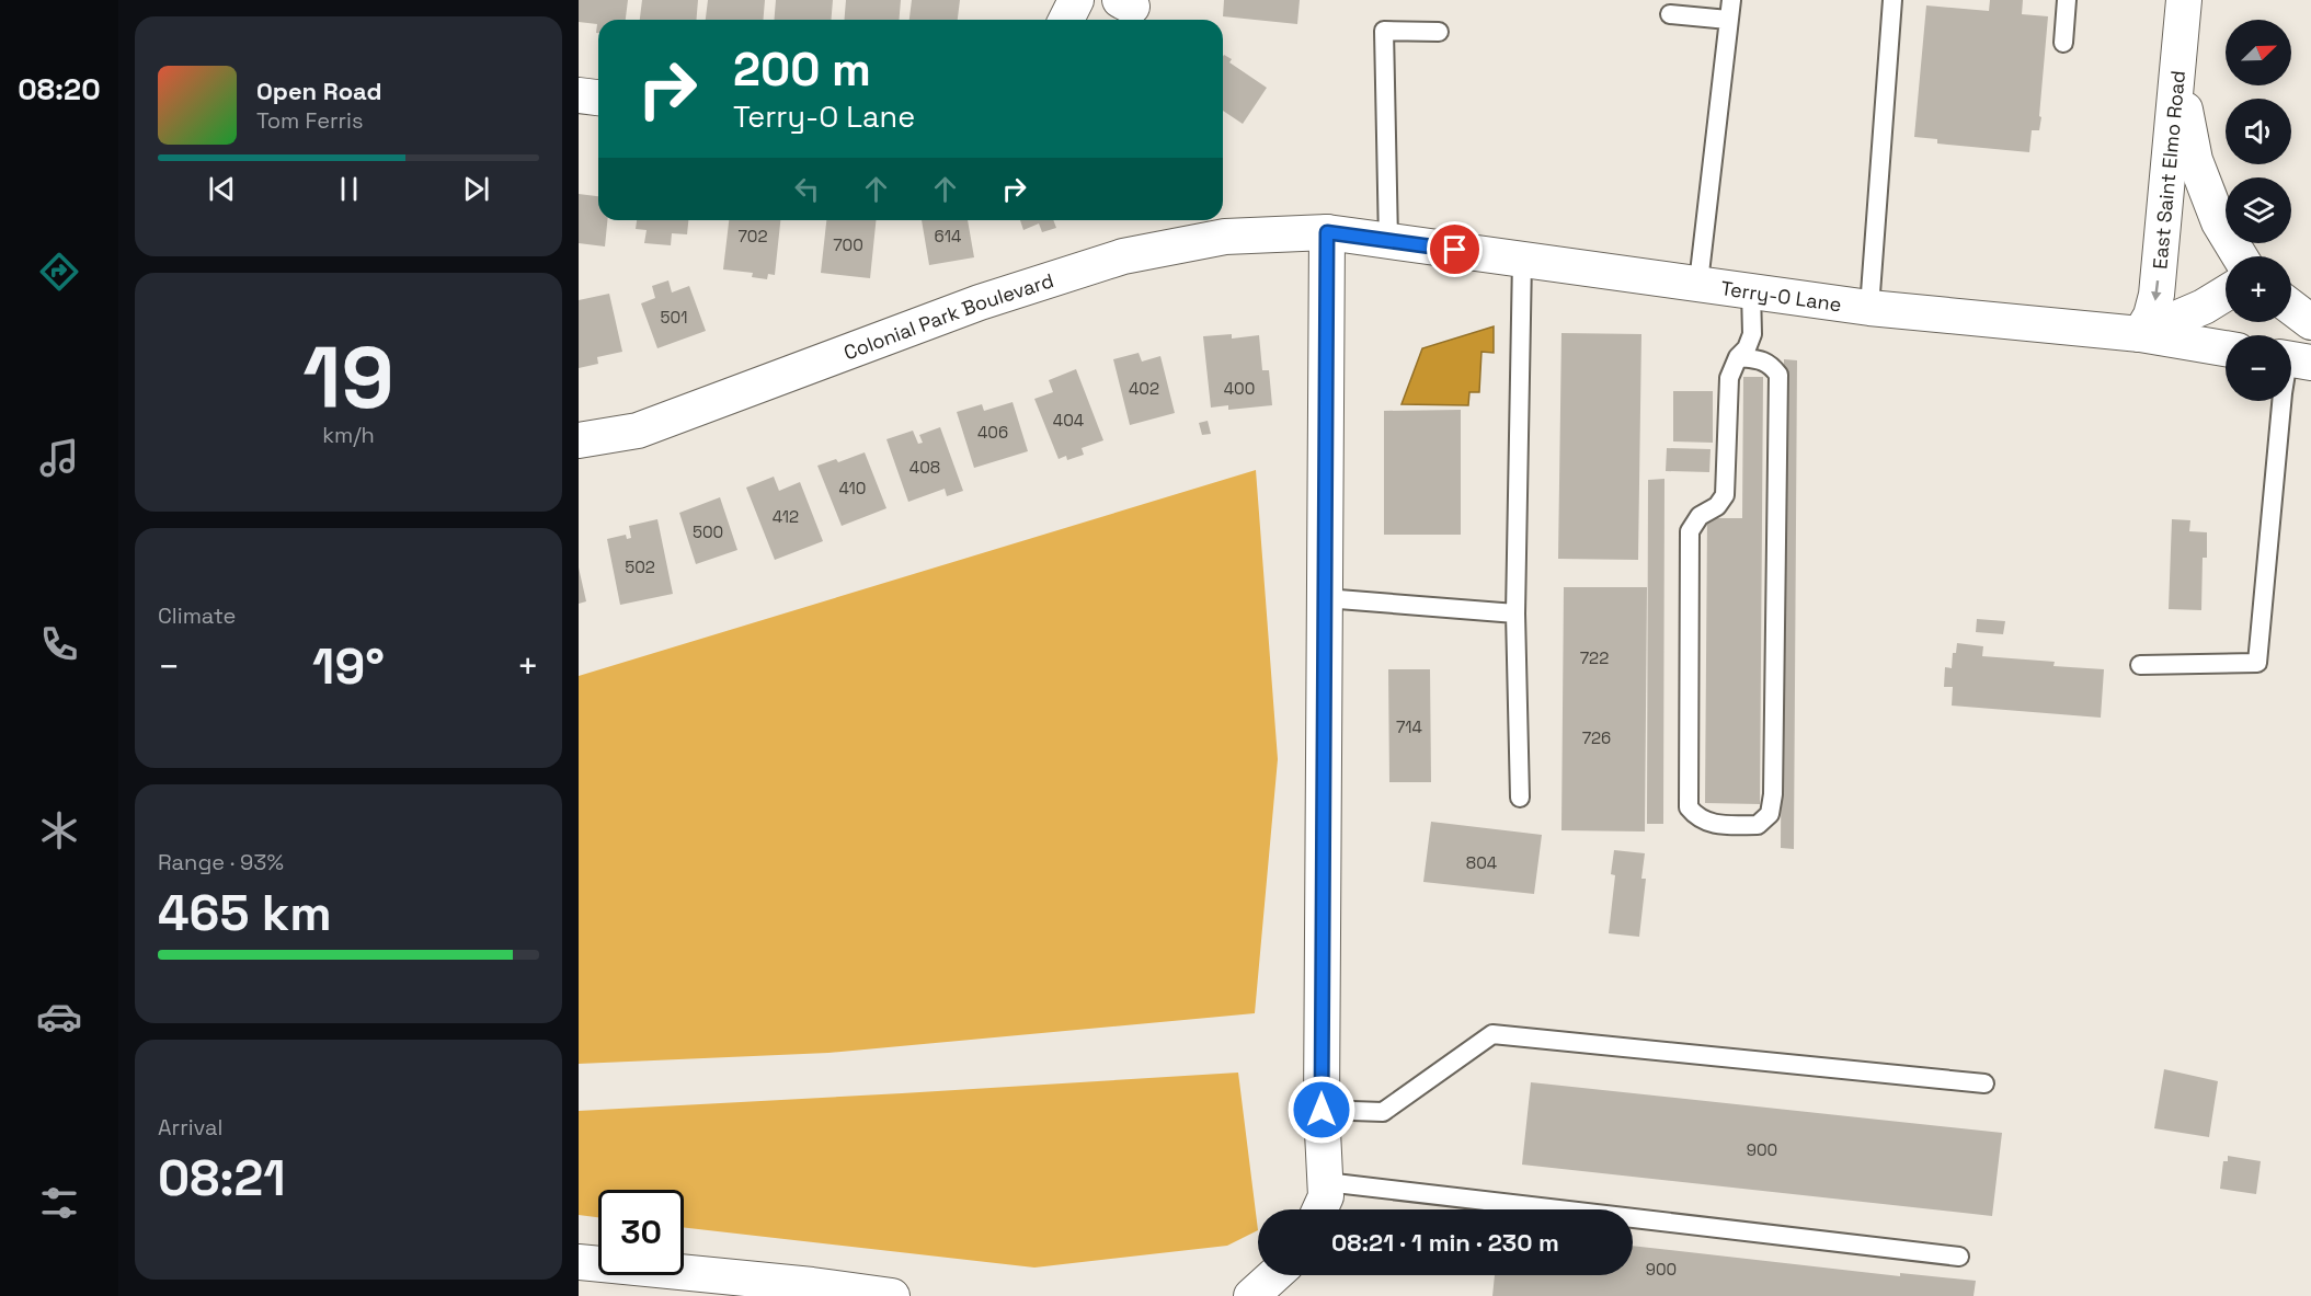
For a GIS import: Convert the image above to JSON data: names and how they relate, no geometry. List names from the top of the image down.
{
  "streets": {
    "street": ["East Saint Elmo Road", "Terry-O Lane", "Colonial Park Boulevard"]
  },
  "crossings": [
    ["East Saint Elmo Road", "Terry-O Lane"],
    ["Terry-O Lane", "Colonial Park Boulevard"]
  ],
  "one_way": ["East Saint Elmo Road"],
  "house_numbers": [
    "702",
    "614",
    "700",
    "501",
    "402",
    "400",
    "404",
    "406",
    "408",
    "410",
    "412",
    "500",
    "502",
    "722",
    "714",
    "726",
    "804",
    "900",
    "900"
  ],
  "north": "top right",
  "page": {
    "tabs": "08:20",
    "map_buttons": ["+", "−"],
    "turn": ["200 m", "Terry-O Lane"],
    "song": ["Open Road", "Tom Ferris"],
    "tile": [
      ["19", "km/h"],
      "Climate",
      ["Range · 93%", "465 km"],
      ["Arrival", "08:21"]
    ],
    "heat": ["−", "19°", "+"],
    "limit": "30",
    "trip": "08:21 · 1 min · 230 m"
  }
}
